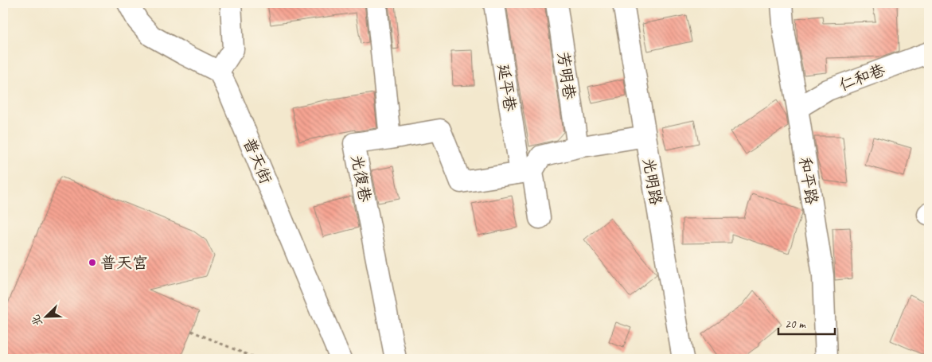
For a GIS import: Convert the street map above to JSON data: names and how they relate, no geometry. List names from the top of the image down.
{
  "streets": {
    "street": [
      "芳明巷",
      "仁和巷",
      "延平巷",
      "普天街",
      "光復巷",
      "和平路",
      "光明路"
    ]
  },
  "crossings": [
    ["仁和巷", "和平路"]
  ],
  "places": ["普天宮"],
  "scale_bar": "20 m",
  "north": "bottom left"
}
